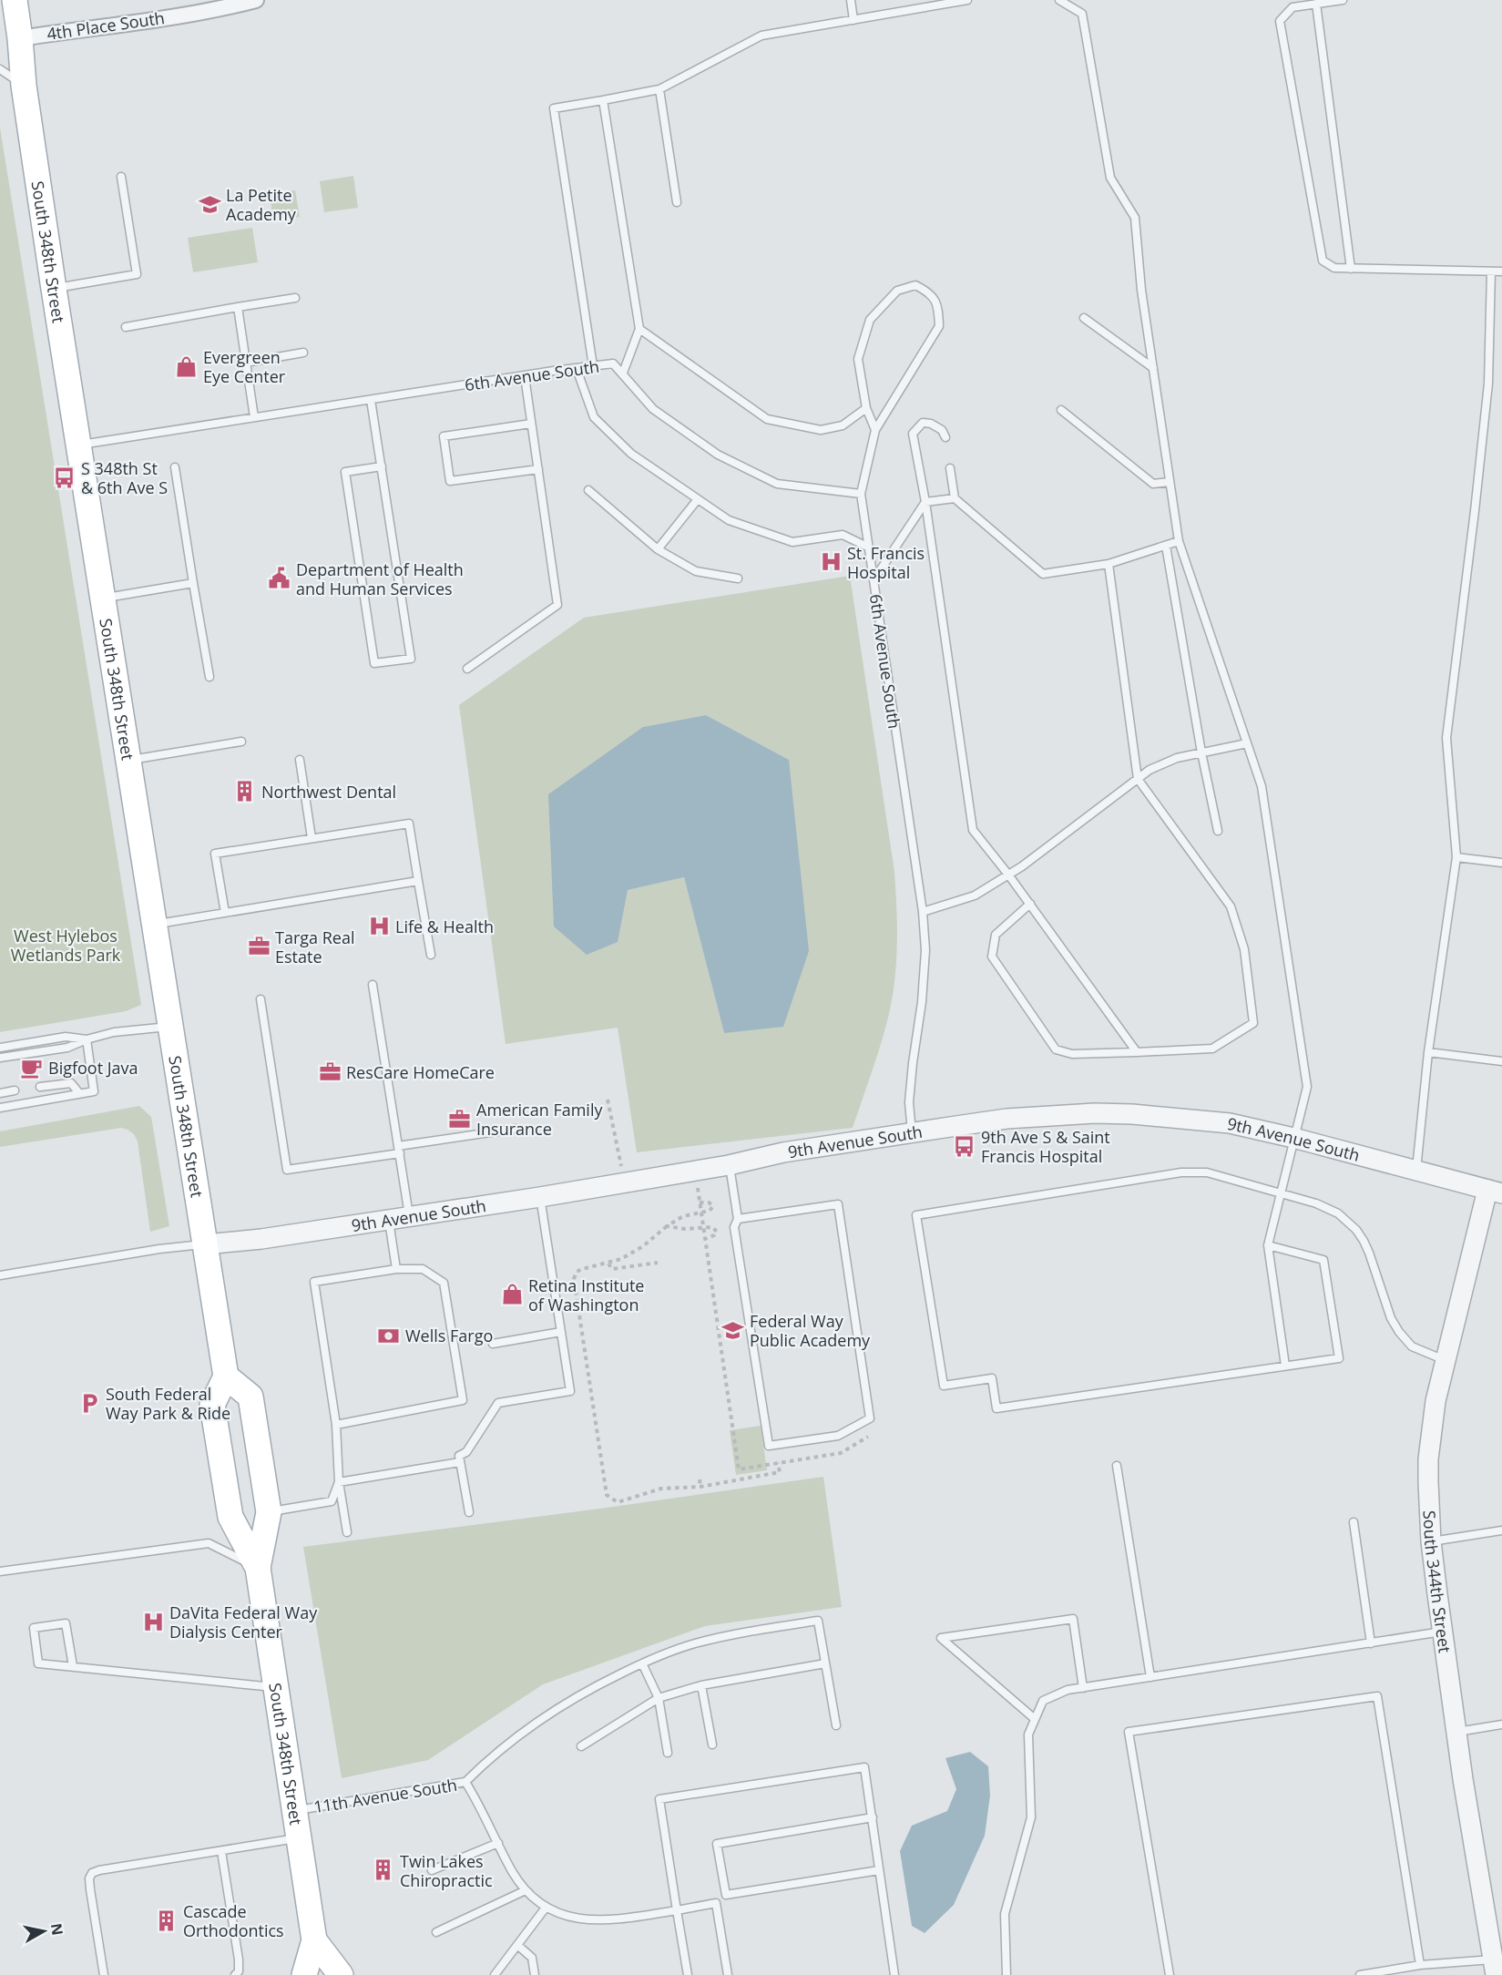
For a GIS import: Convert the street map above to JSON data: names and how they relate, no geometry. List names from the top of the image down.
{
  "streets": {
    "main road": ["South 348th Street"],
    "street": ["4th Place South", "9th Avenue South", "South 344th Street"],
    "lane": ["6th Avenue South", "11th Avenue South"]
  },
  "crossings": [
    ["4th Place South", "South 348th Street"],
    ["South 348th Street", "6th Avenue South"],
    ["South 348th Street", "9th Avenue South"],
    ["South 348th Street", "11th Avenue South"],
    ["6th Avenue South", "9th Avenue South"],
    ["9th Avenue South", "South 344th Street"]
  ],
  "parks": ["West Hylebos Wetlands Park"],
  "places": {
    "school or university": ["La Petite Academy", "Federal Way Public Academy"],
    "shop": ["Evergreen Eye Center", "Retina Institute of Washington"],
    "bus stop": ["S 348th St & 6th Ave S", "9th Ave S & Saint Francis Hospital"],
    "hospital": ["St. Francis Hospital", "Life & Health", "DaVita Federal Way Dialysis Center"],
    "public building": ["Department of Health and Human Services"],
    "building": ["Northwest Dental", "Twin Lakes Chiropractic", "Cascade Orthodontics"],
    "office": ["Targa Real Estate", "ResCare HomeCare", "American Family Insurance"],
    "cafe": ["Bigfoot Java"],
    "bank": ["Wells Fargo"],
    "parking": ["South Federal Way Park & Ride"]
  },
  "north": "right"
}
